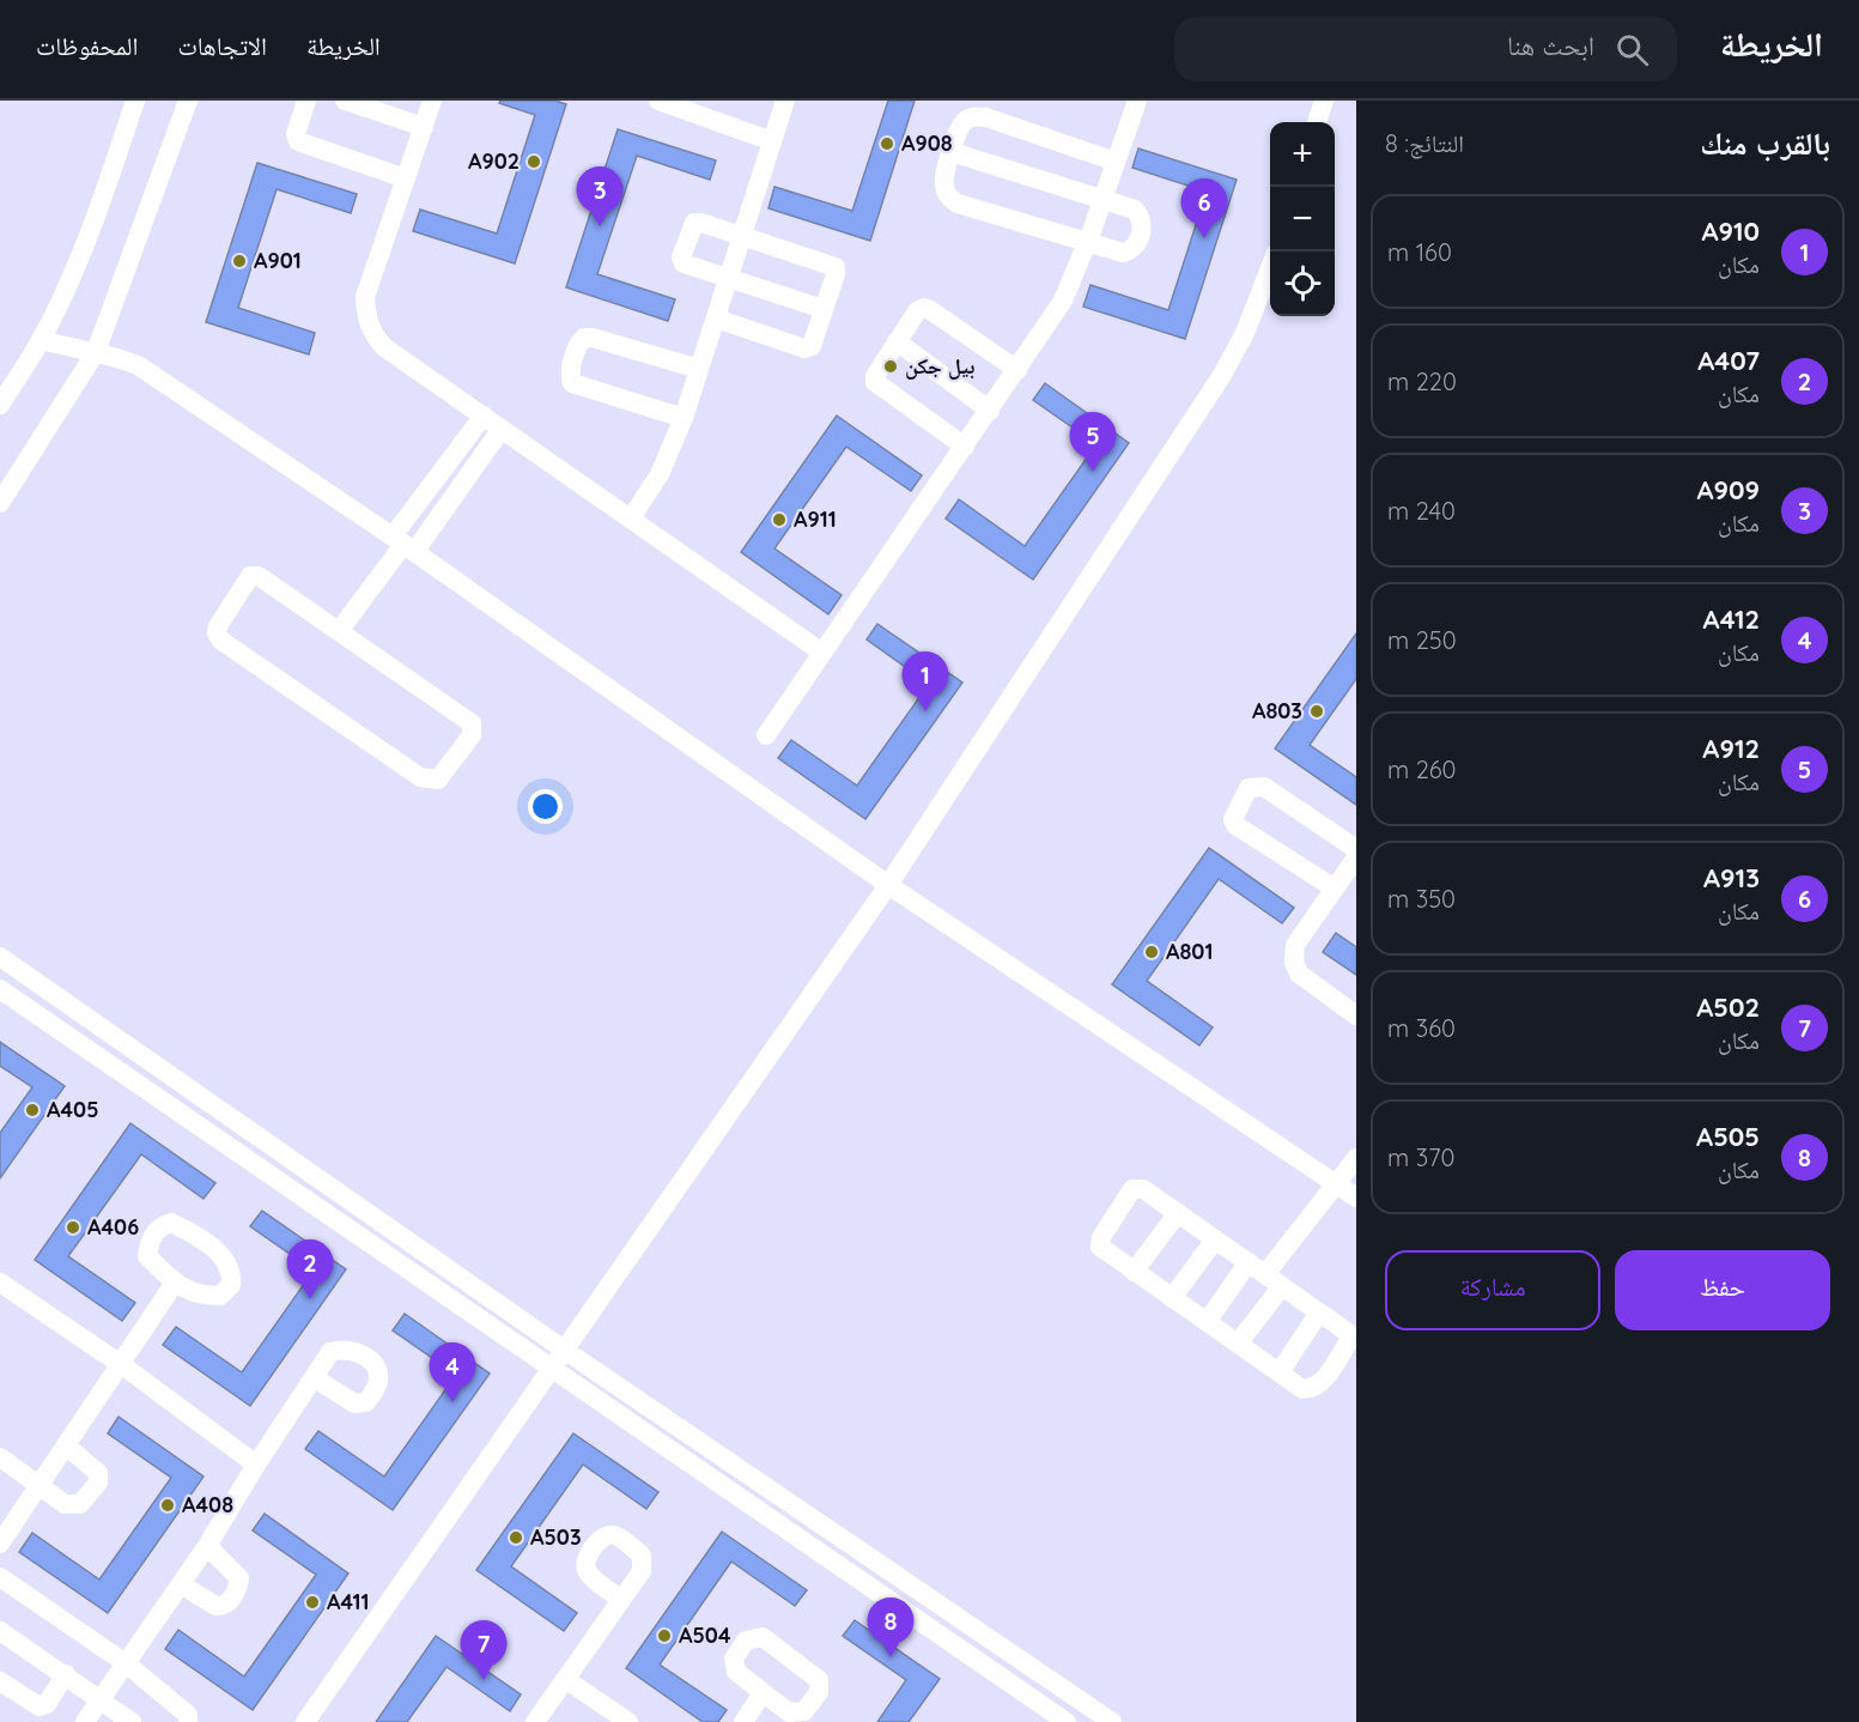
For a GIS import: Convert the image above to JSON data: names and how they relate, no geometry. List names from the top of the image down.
{
  "places": [
    "A908",
    "A902",
    "A901",
    "بيل جكن",
    "A911",
    "A803",
    "A801",
    "A405",
    "A406",
    "A408",
    "A503",
    "A411",
    "A504"
  ],
  "page": {
    "header": "الخريطة",
    "search": "ابحث هنا",
    "nav": ["الخريطة", "الاتجاهات", "المحفوظات"],
    "heading": ["بالقرب منك", "النتائج: 8"],
    "map_buttons": ["+", "−"],
    "pins": [
      "3",
      "6",
      "5",
      "1",
      "2",
      "4",
      "8",
      "7"
    ],
    "list": [
      {
        "mark": "1",
        "name": "A910",
        "note": "مكان",
        "value": "160 m"
      },
      {
        "mark": "2",
        "name": "A407",
        "note": "مكان",
        "value": "220 m"
      },
      {
        "mark": "3",
        "name": "A909",
        "note": "مكان",
        "value": "240 m"
      },
      {
        "mark": "4",
        "name": "A412",
        "note": "مكان",
        "value": "250 m"
      },
      {
        "mark": "5",
        "name": "A912",
        "note": "مكان",
        "value": "260 m"
      },
      {
        "mark": "6",
        "name": "A913",
        "note": "مكان",
        "value": "350 m"
      },
      {
        "mark": "7",
        "name": "A502",
        "note": "مكان",
        "value": "360 m"
      },
      {
        "mark": "8",
        "name": "A505",
        "note": "مكان",
        "value": "370 m"
      }
    ],
    "buttons": ["حفظ", "مشاركة"]
  }
}
